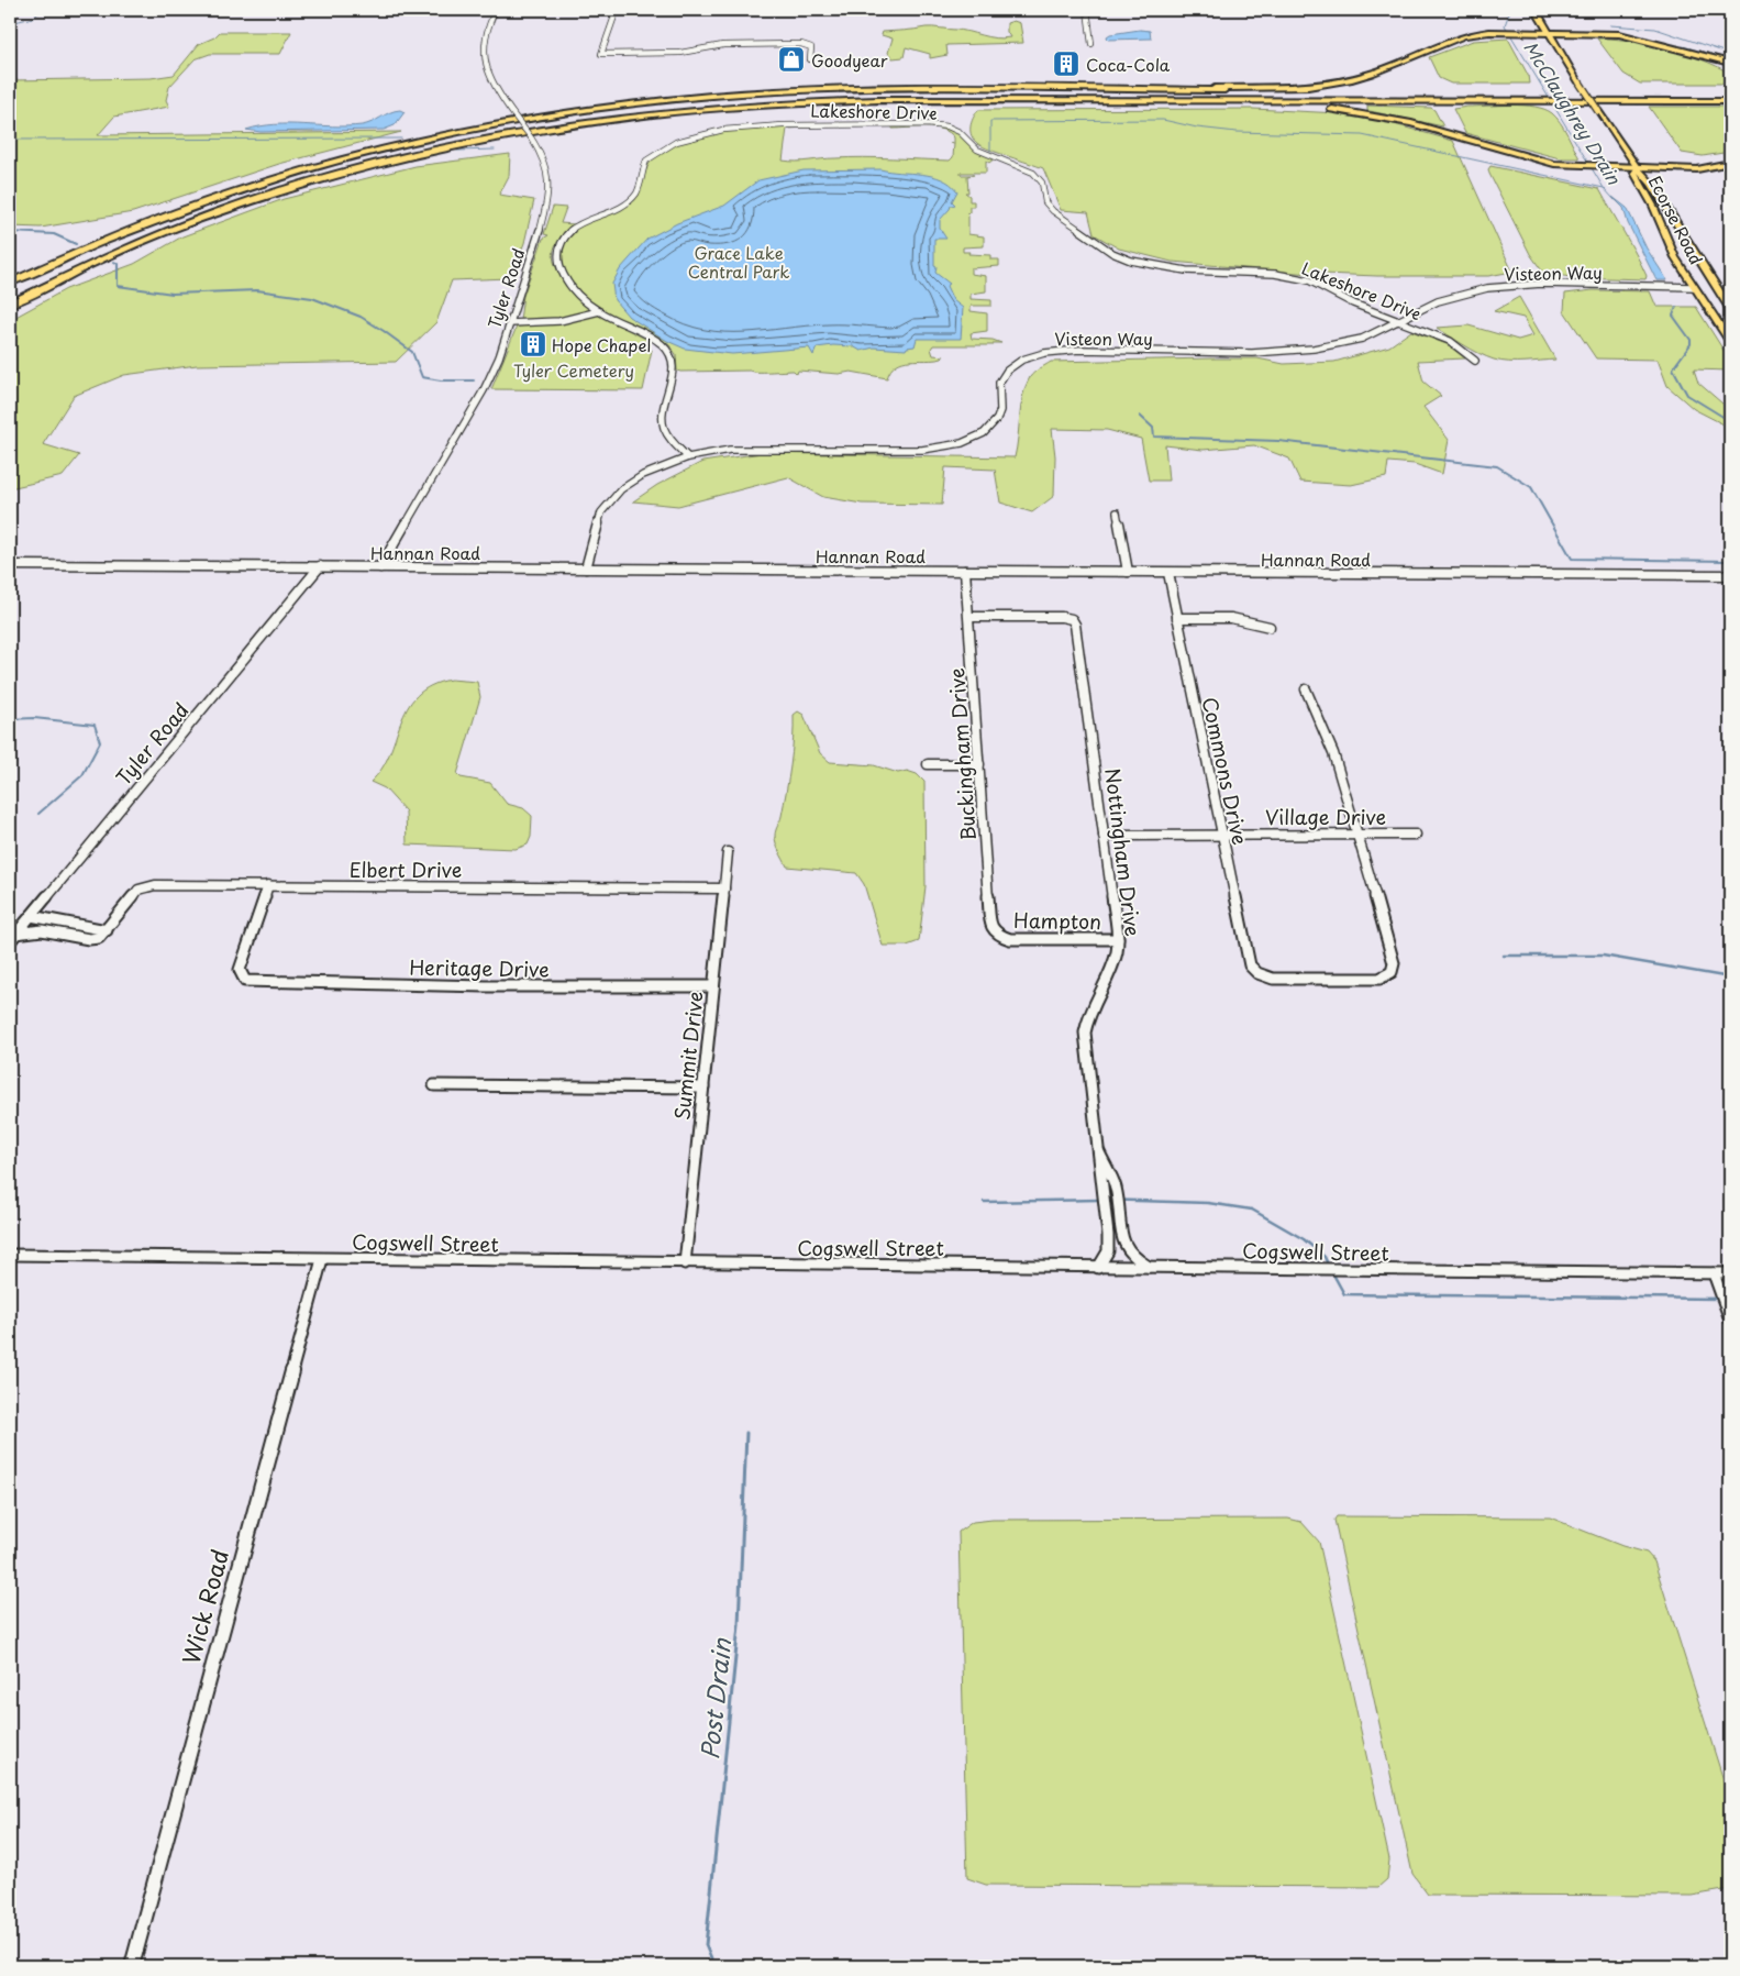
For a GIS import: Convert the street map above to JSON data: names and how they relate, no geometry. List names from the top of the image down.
{
  "streets": {
    "main road": ["Ecorse Road"],
    "street": [
      "Lakeshore Drive",
      "Visteon Way",
      "Tyler Road",
      "Hannan Road",
      "Buckingham Drive",
      "Commons Drive",
      "Village Drive",
      "Nottingham Drive",
      "Elbert Drive",
      "Hampton",
      "Heritage Drive",
      "Summit Drive",
      "Cogswell Street",
      "Wick Road"
    ]
  },
  "crossings": [
    ["Lakeshore Drive", "Visteon Way"],
    ["Ecorse Road", "Visteon Way"],
    ["Visteon Way", "Hannan Road"],
    ["Tyler Road", "Hannan Road"],
    ["Hannan Road", "Buckingham Drive"],
    ["Hannan Road", "Commons Drive"],
    ["Buckingham Drive", "Hampton"],
    ["Commons Drive", "Village Drive"],
    ["Village Drive", "Nottingham Drive"],
    ["Nottingham Drive", "Hampton"],
    ["Nottingham Drive", "Cogswell Street"],
    ["Elbert Drive", "Summit Drive"],
    ["Heritage Drive", "Summit Drive"],
    ["Summit Drive", "Cogswell Street"],
    ["Cogswell Street", "Wick Road"]
  ],
  "water": ["McClaughrey Drain", "Post Drain"],
  "parks": ["Grace Lake Central Park", "Tyler Cemetery"],
  "places": {
    "shop": ["Goodyear"],
    "building": ["Coca-Cola", "Hope Chapel"]
  }
}
